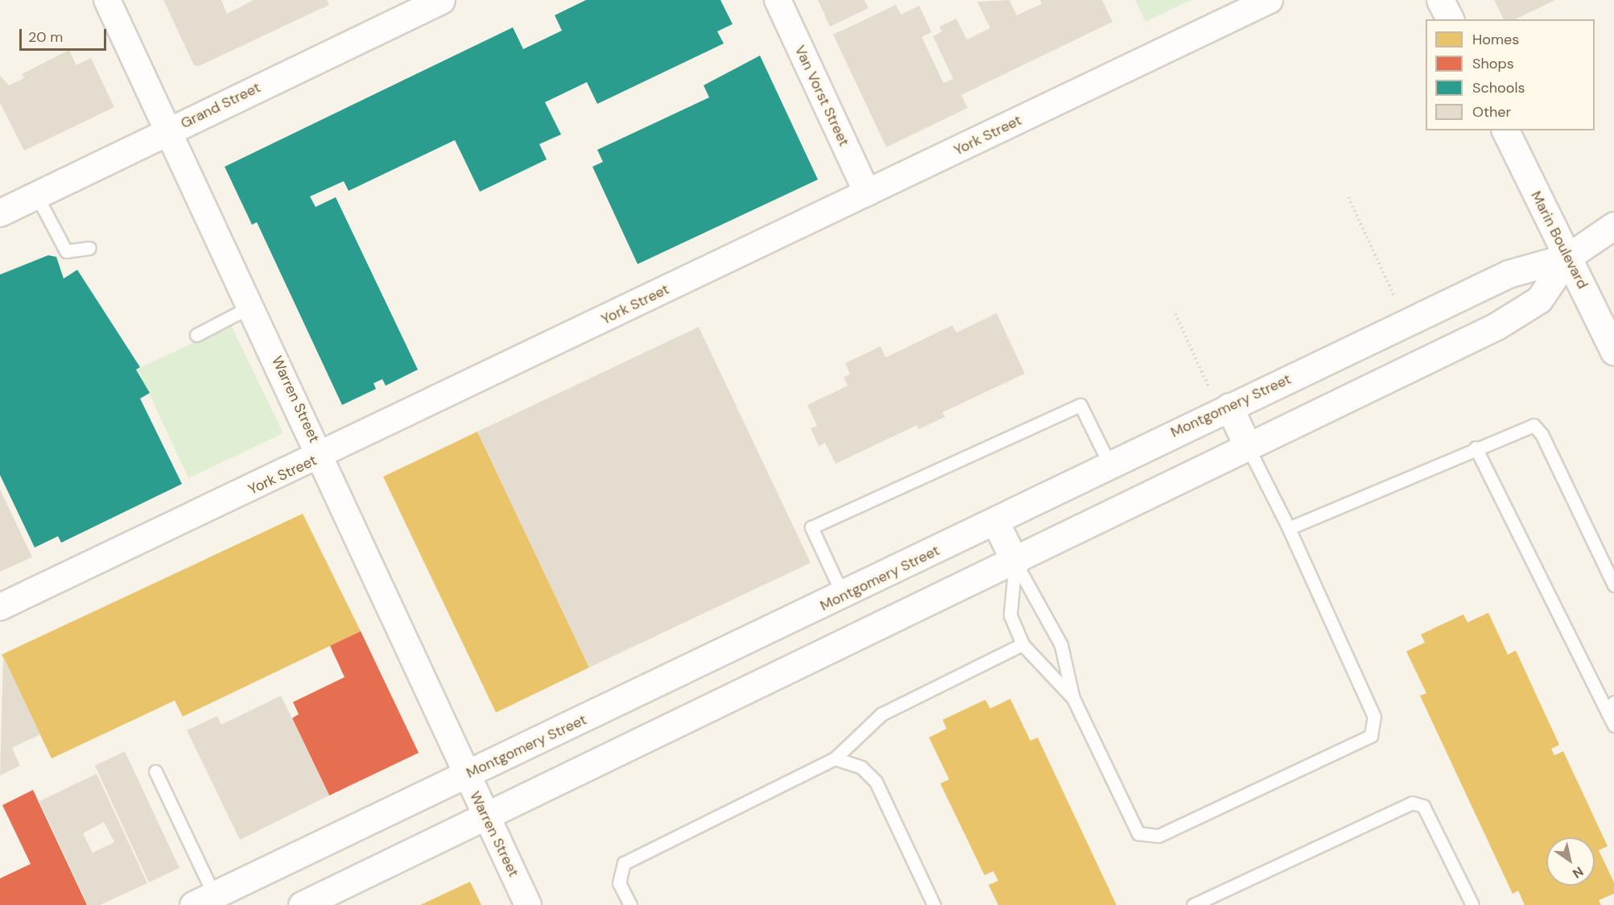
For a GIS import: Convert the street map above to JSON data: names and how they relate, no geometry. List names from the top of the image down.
{
  "streets": {
    "street": [
      "Van Vorst Street",
      "Grand Street",
      "York Street",
      "Marin Boulevard",
      "Warren Street",
      "Montgomery Street"
    ]
  },
  "crossings": [
    ["Van Vorst Street", "York Street"],
    ["Grand Street", "Warren Street"],
    ["York Street", "Warren Street"],
    ["Marin Boulevard", "Montgomery Street"],
    ["Warren Street", "Montgomery Street"]
  ],
  "legend": [
    "Homes",
    "Shops",
    "Schools",
    "Other"
  ],
  "scale_bar": "20 m",
  "north": "bottom right"
}
